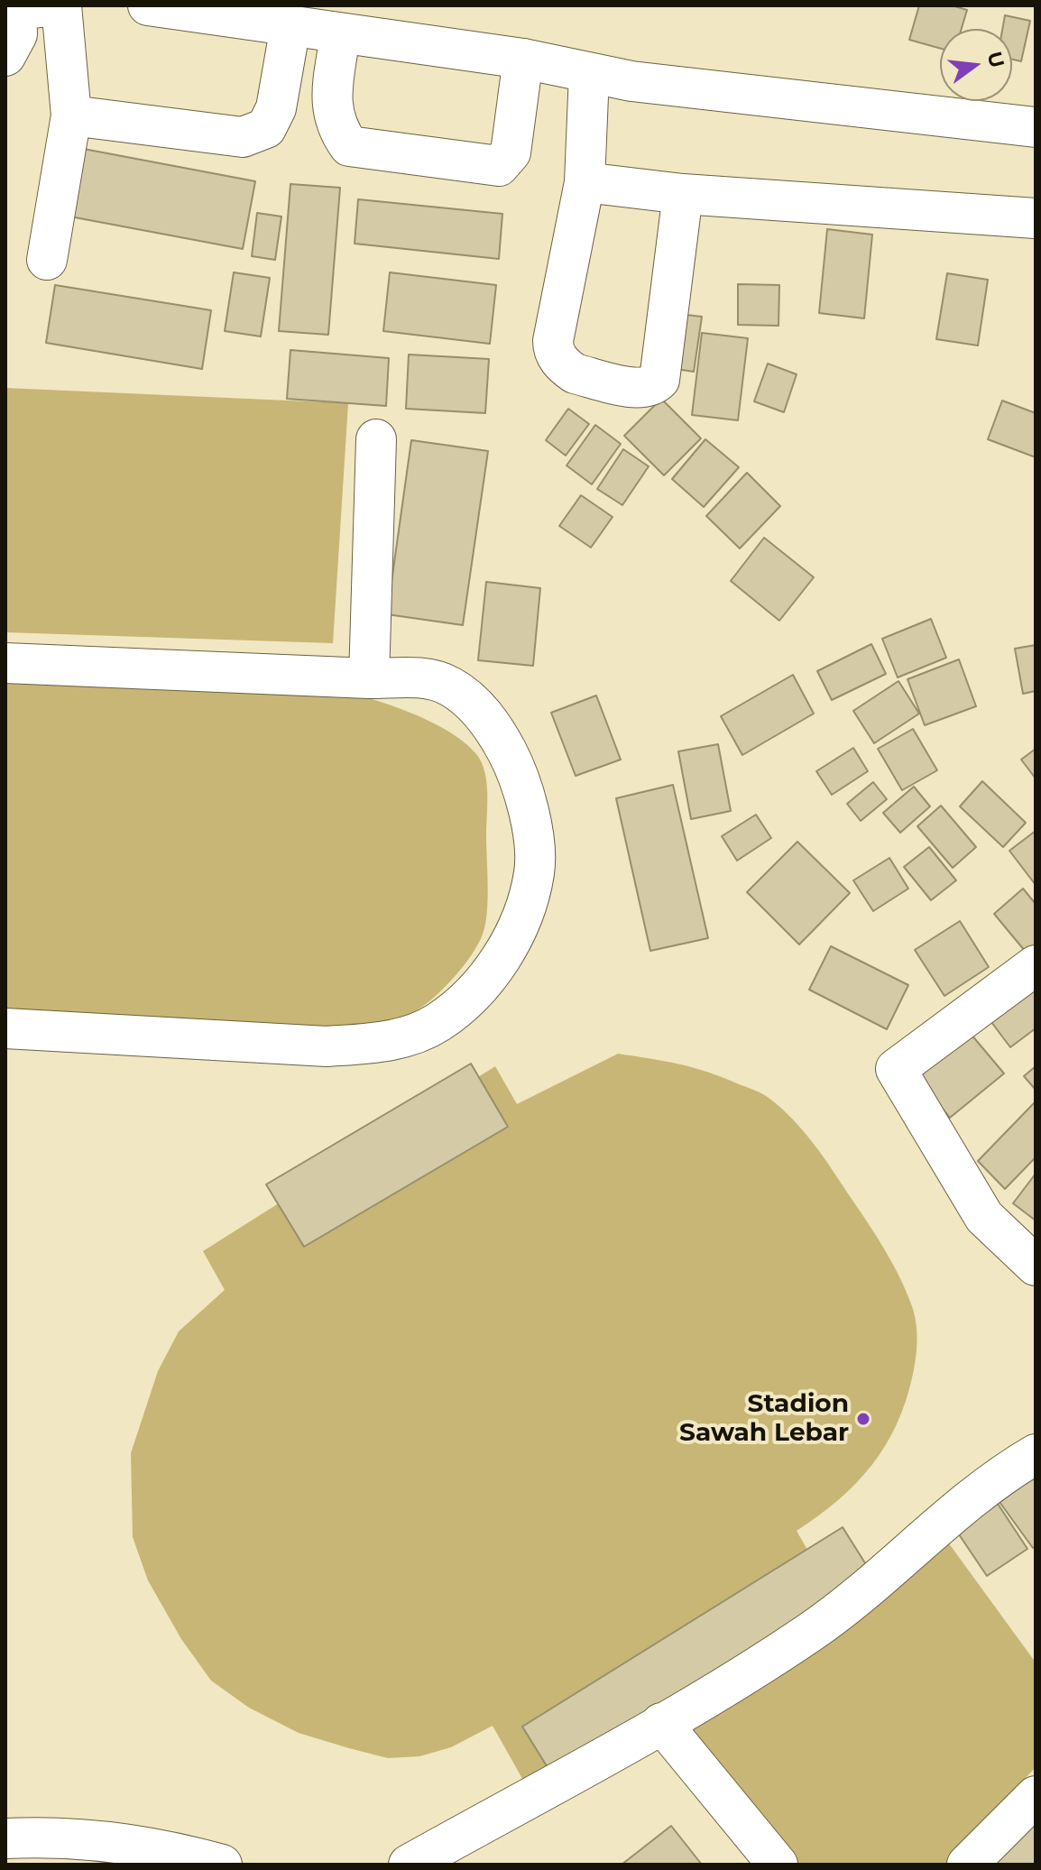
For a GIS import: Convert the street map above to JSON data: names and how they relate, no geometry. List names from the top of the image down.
{
  "places": ["Stadion Sawah Lebar"],
  "north": "right"
}
